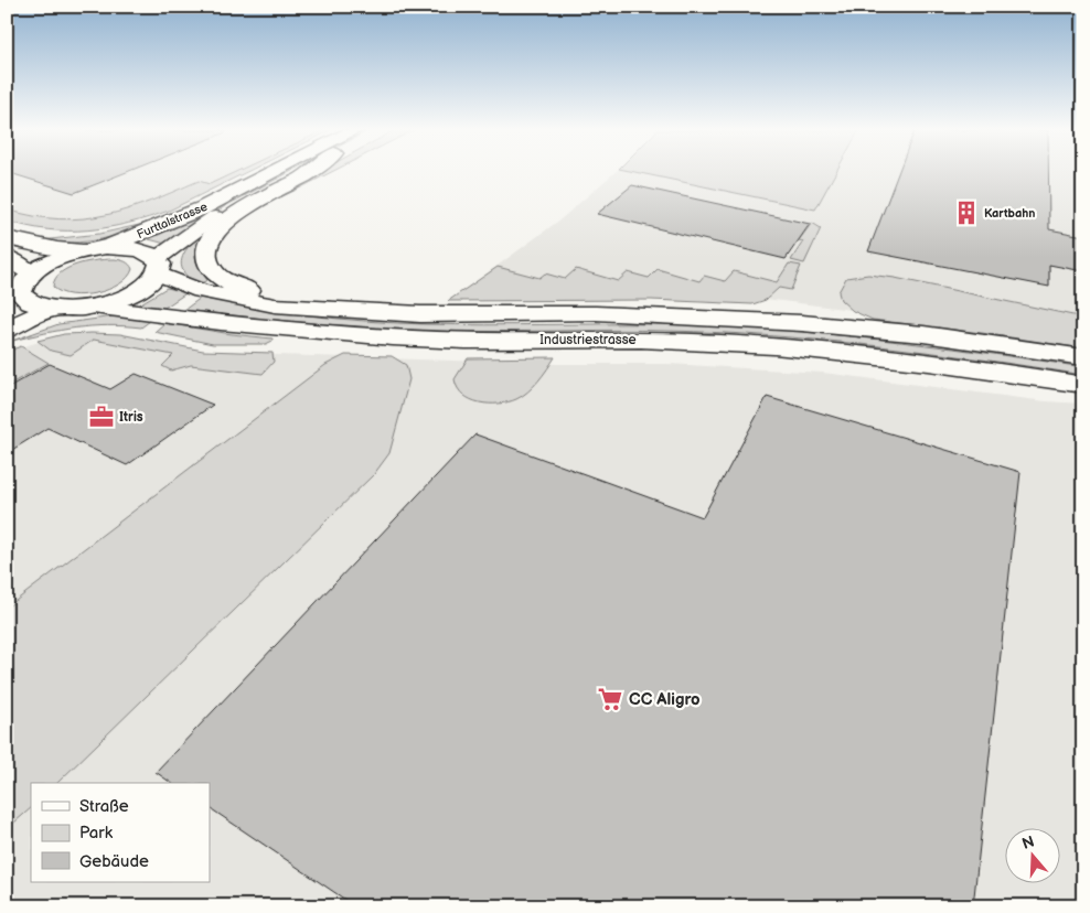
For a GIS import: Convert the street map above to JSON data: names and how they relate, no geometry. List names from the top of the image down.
{
  "streets": {
    "street": ["Furttalstrasse", "Industriestrasse"]
  },
  "crossings": [
    ["Furttalstrasse", "Industriestrasse"]
  ],
  "places": {
    "building": ["Kartbahn"],
    "office": ["Itris"],
    "supermarket": ["CC Aligro"]
  },
  "legend": ["Straße", "Park", "Gebäude"],
  "north": "top"
}
